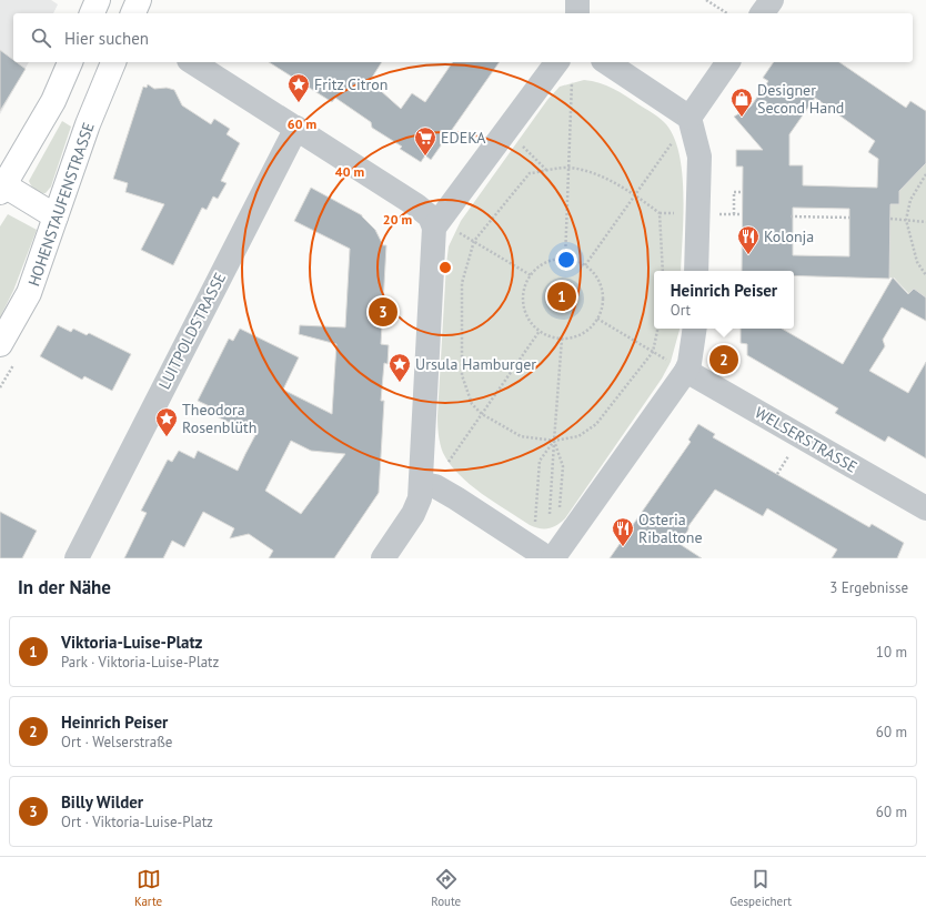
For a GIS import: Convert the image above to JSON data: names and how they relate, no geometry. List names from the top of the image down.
{
  "streets": {
    "main road": ["HOHENSTAUFENSTRASSE"],
    "street": ["LUITPOLDSTRASSE", "WELSERSTRASSE"]
  },
  "places": {
    "place": ["Fritz Citron", "Ursula Hamburger", "Theodora Rosenblüth"],
    "shop": ["Designer Second Hand"],
    "supermarket": ["EDEKA"],
    "restaurant": ["Kolonja", "Osteria Ribaltone"]
  },
  "page": {
    "search": "Hier suchen",
    "popup": ["Heinrich Peiser", "Ort"],
    "pins": ["1", "3", "2"],
    "heading": ["In der Nähe", "3 Ergebnisse"],
    "list": [
      {
        "mark": "1",
        "name": "Viktoria-Luise-Platz",
        "note": "Park · Viktoria-Luise-Platz",
        "value": "10 m"
      },
      {
        "mark": "2",
        "name": "Heinrich Peiser",
        "note": "Ort · Welserstraße",
        "value": "60 m"
      },
      {
        "mark": "3",
        "name": "Billy Wilder",
        "note": "Ort · Viktoria-Luise-Platz",
        "value": "60 m"
      }
    ],
    "nav": ["Karte", "Route", "Gespeichert"]
  },
  "rings": ["60 m", "40 m", "20 m"]
}
